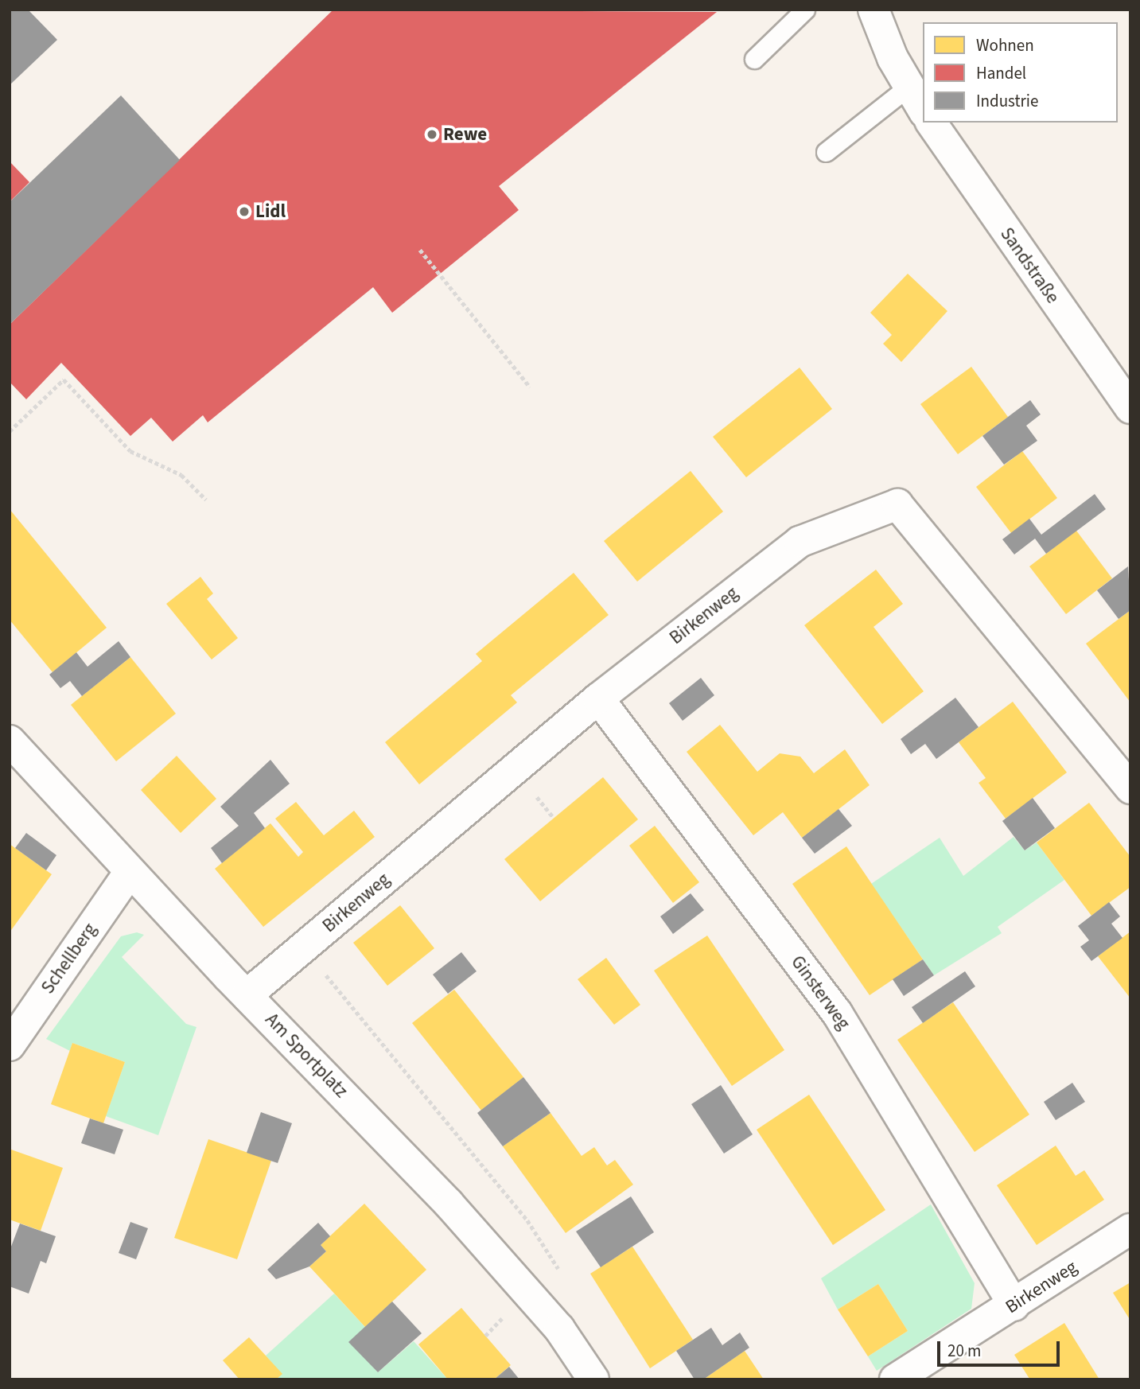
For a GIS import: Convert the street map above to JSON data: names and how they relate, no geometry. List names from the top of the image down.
{
  "streets": {
    "street": [
      "Sandstraße",
      "Birkenweg",
      "Schellberg",
      "Ginsterweg",
      "Am Sportplatz"
    ]
  },
  "crossings": [
    ["Birkenweg", "Ginsterweg"],
    ["Birkenweg", "Am Sportplatz"],
    ["Schellberg", "Am Sportplatz"]
  ],
  "places": ["Rewe", "Lidl"],
  "legend": ["Wohnen", "Handel", "Industrie"],
  "scale_bar": "20 m"
}
